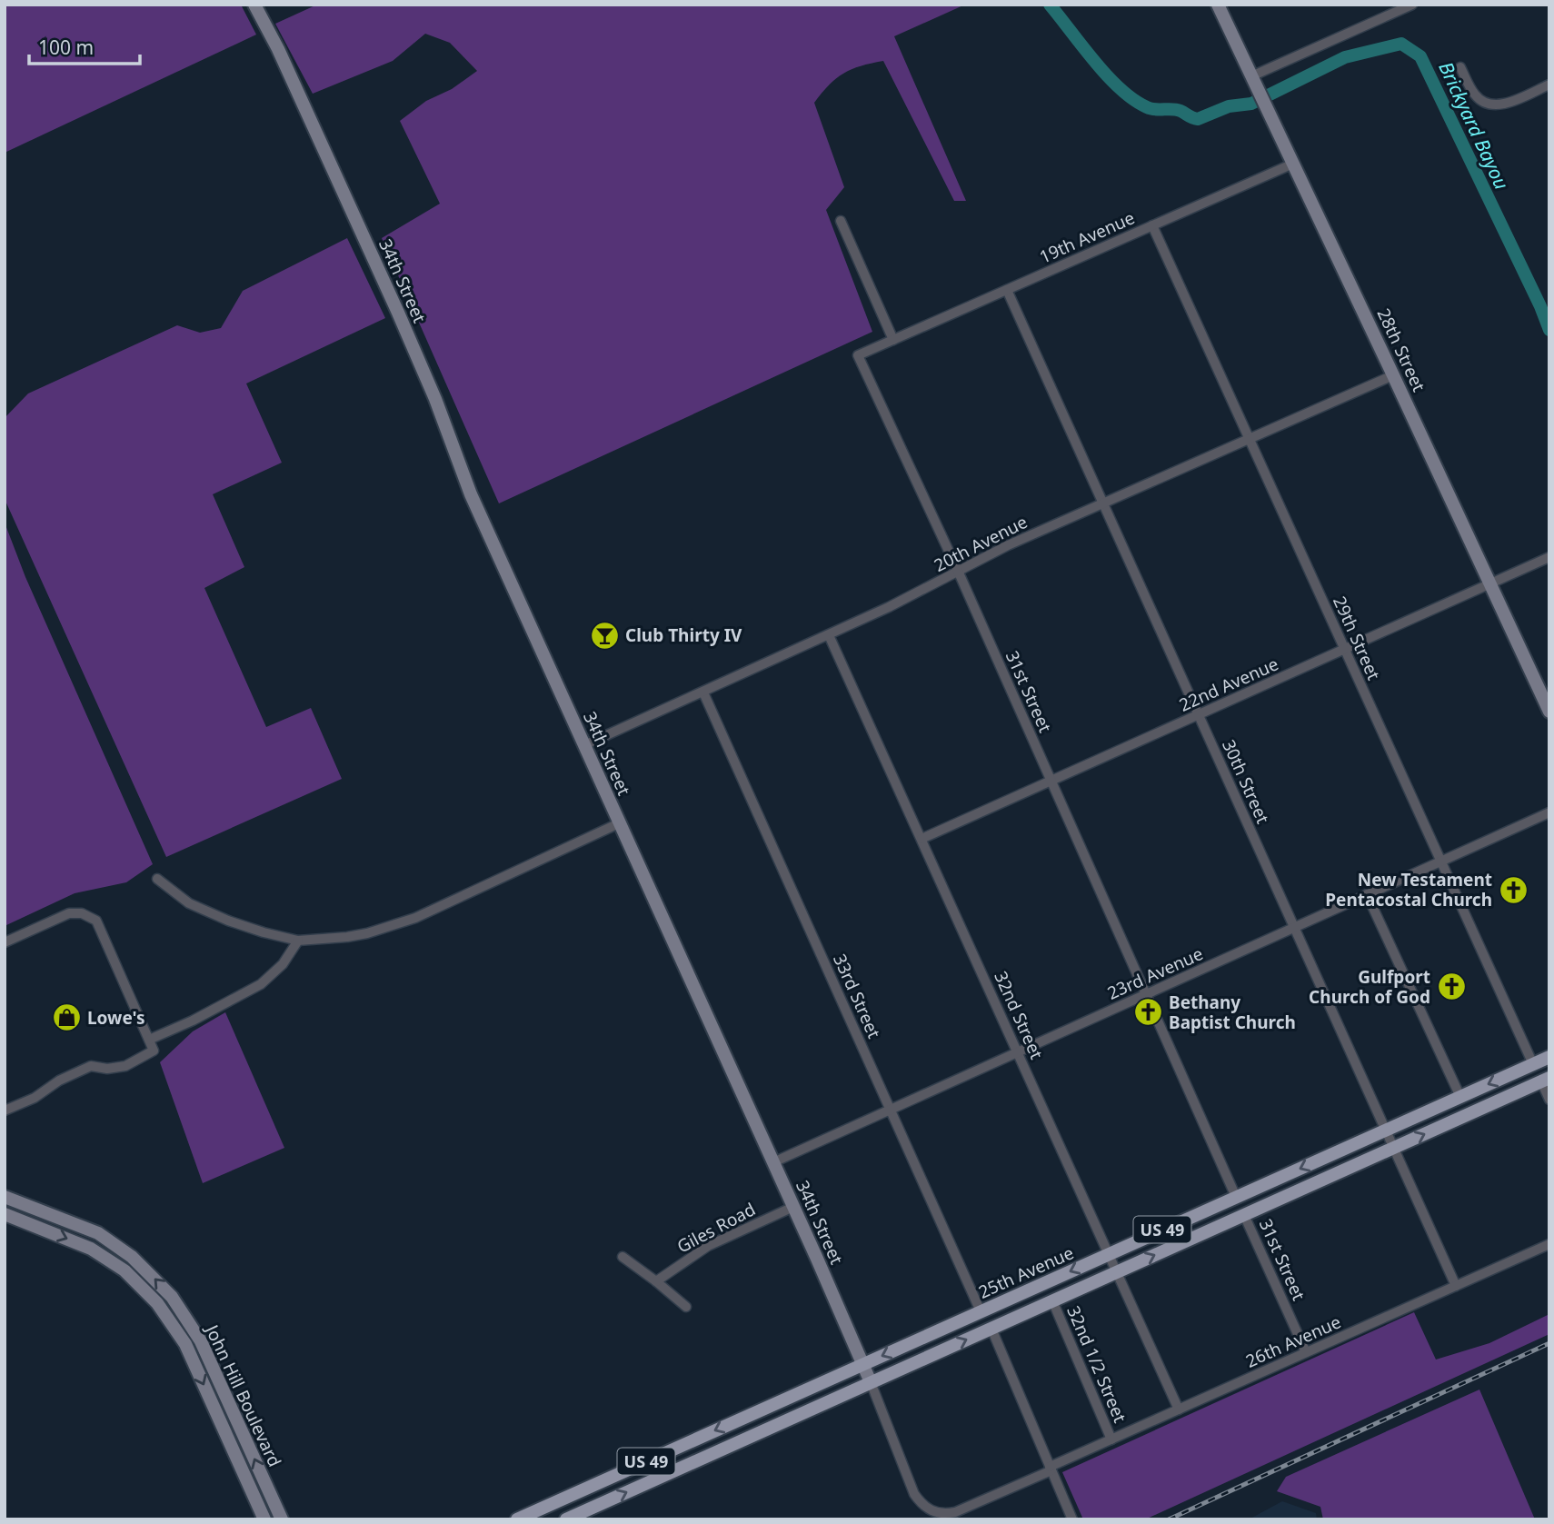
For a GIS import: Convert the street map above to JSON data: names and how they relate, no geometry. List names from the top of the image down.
{
  "streets": {
    "main road": ["US 49", "25th Avenue"],
    "street": [
      "19th Avenue",
      "34th Street",
      "28th Street",
      "20th Avenue",
      "29th Street",
      "22nd Avenue",
      "31st Street",
      "30th Street",
      "23rd Avenue",
      "33rd Street",
      "32nd Street",
      "Giles Road",
      "26th Avenue",
      "32nd 1/2 Street",
      "John Hill Boulevard"
    ]
  },
  "crossings": [
    ["19th Avenue", "28th Street"],
    ["19th Avenue", "29th Street"],
    ["19th Avenue", "31st Street"],
    ["19th Avenue", "30th Street"],
    ["34th Street", "20th Avenue"],
    ["34th Street", "23rd Avenue"],
    ["34th Street", "Giles Road"],
    ["34th Street", "US 49"],
    ["34th Street", "25th Avenue"],
    ["34th Street", "26th Avenue"],
    ["28th Street", "20th Avenue"],
    ["28th Street", "22nd Avenue"],
    ["20th Avenue", "29th Street"],
    ["20th Avenue", "31st Street"],
    ["20th Avenue", "30th Street"],
    ["20th Avenue", "33rd Street"],
    ["20th Avenue", "32nd Street"],
    ["29th Street", "22nd Avenue"],
    ["29th Street", "23rd Avenue"],
    ["29th Street", "25th Avenue"],
    ["22nd Avenue", "31st Street"],
    ["22nd Avenue", "30th Street"],
    ["22nd Avenue", "32nd Street"],
    ["31st Street", "23rd Avenue"],
    ["31st Street", "US 49"],
    ["31st Street", "25th Avenue"],
    ["31st Street", "26th Avenue"],
    ["30th Street", "23rd Avenue"],
    ["30th Street", "US 49"],
    ["30th Street", "25th Avenue"],
    ["30th Street", "26th Avenue"],
    ["23rd Avenue", "33rd Street"],
    ["23rd Avenue", "32nd Street"],
    ["33rd Street", "25th Avenue"],
    ["32nd Street", "US 49"],
    ["32nd Street", "25th Avenue"],
    ["32nd Street", "26th Avenue"],
    ["US 49", "32nd 1/2 Street"],
    ["26th Avenue", "32nd 1/2 Street"]
  ],
  "water": ["Brickyard Bayou"],
  "places": {
    "bar": ["Club Thirty IV"],
    "church": ["New Testament Pentacostal Church", "Gulfport Church of God", "Bethany Baptist Church"],
    "shop": ["Lowe's"]
  },
  "scale_bar": "100 m"
}
